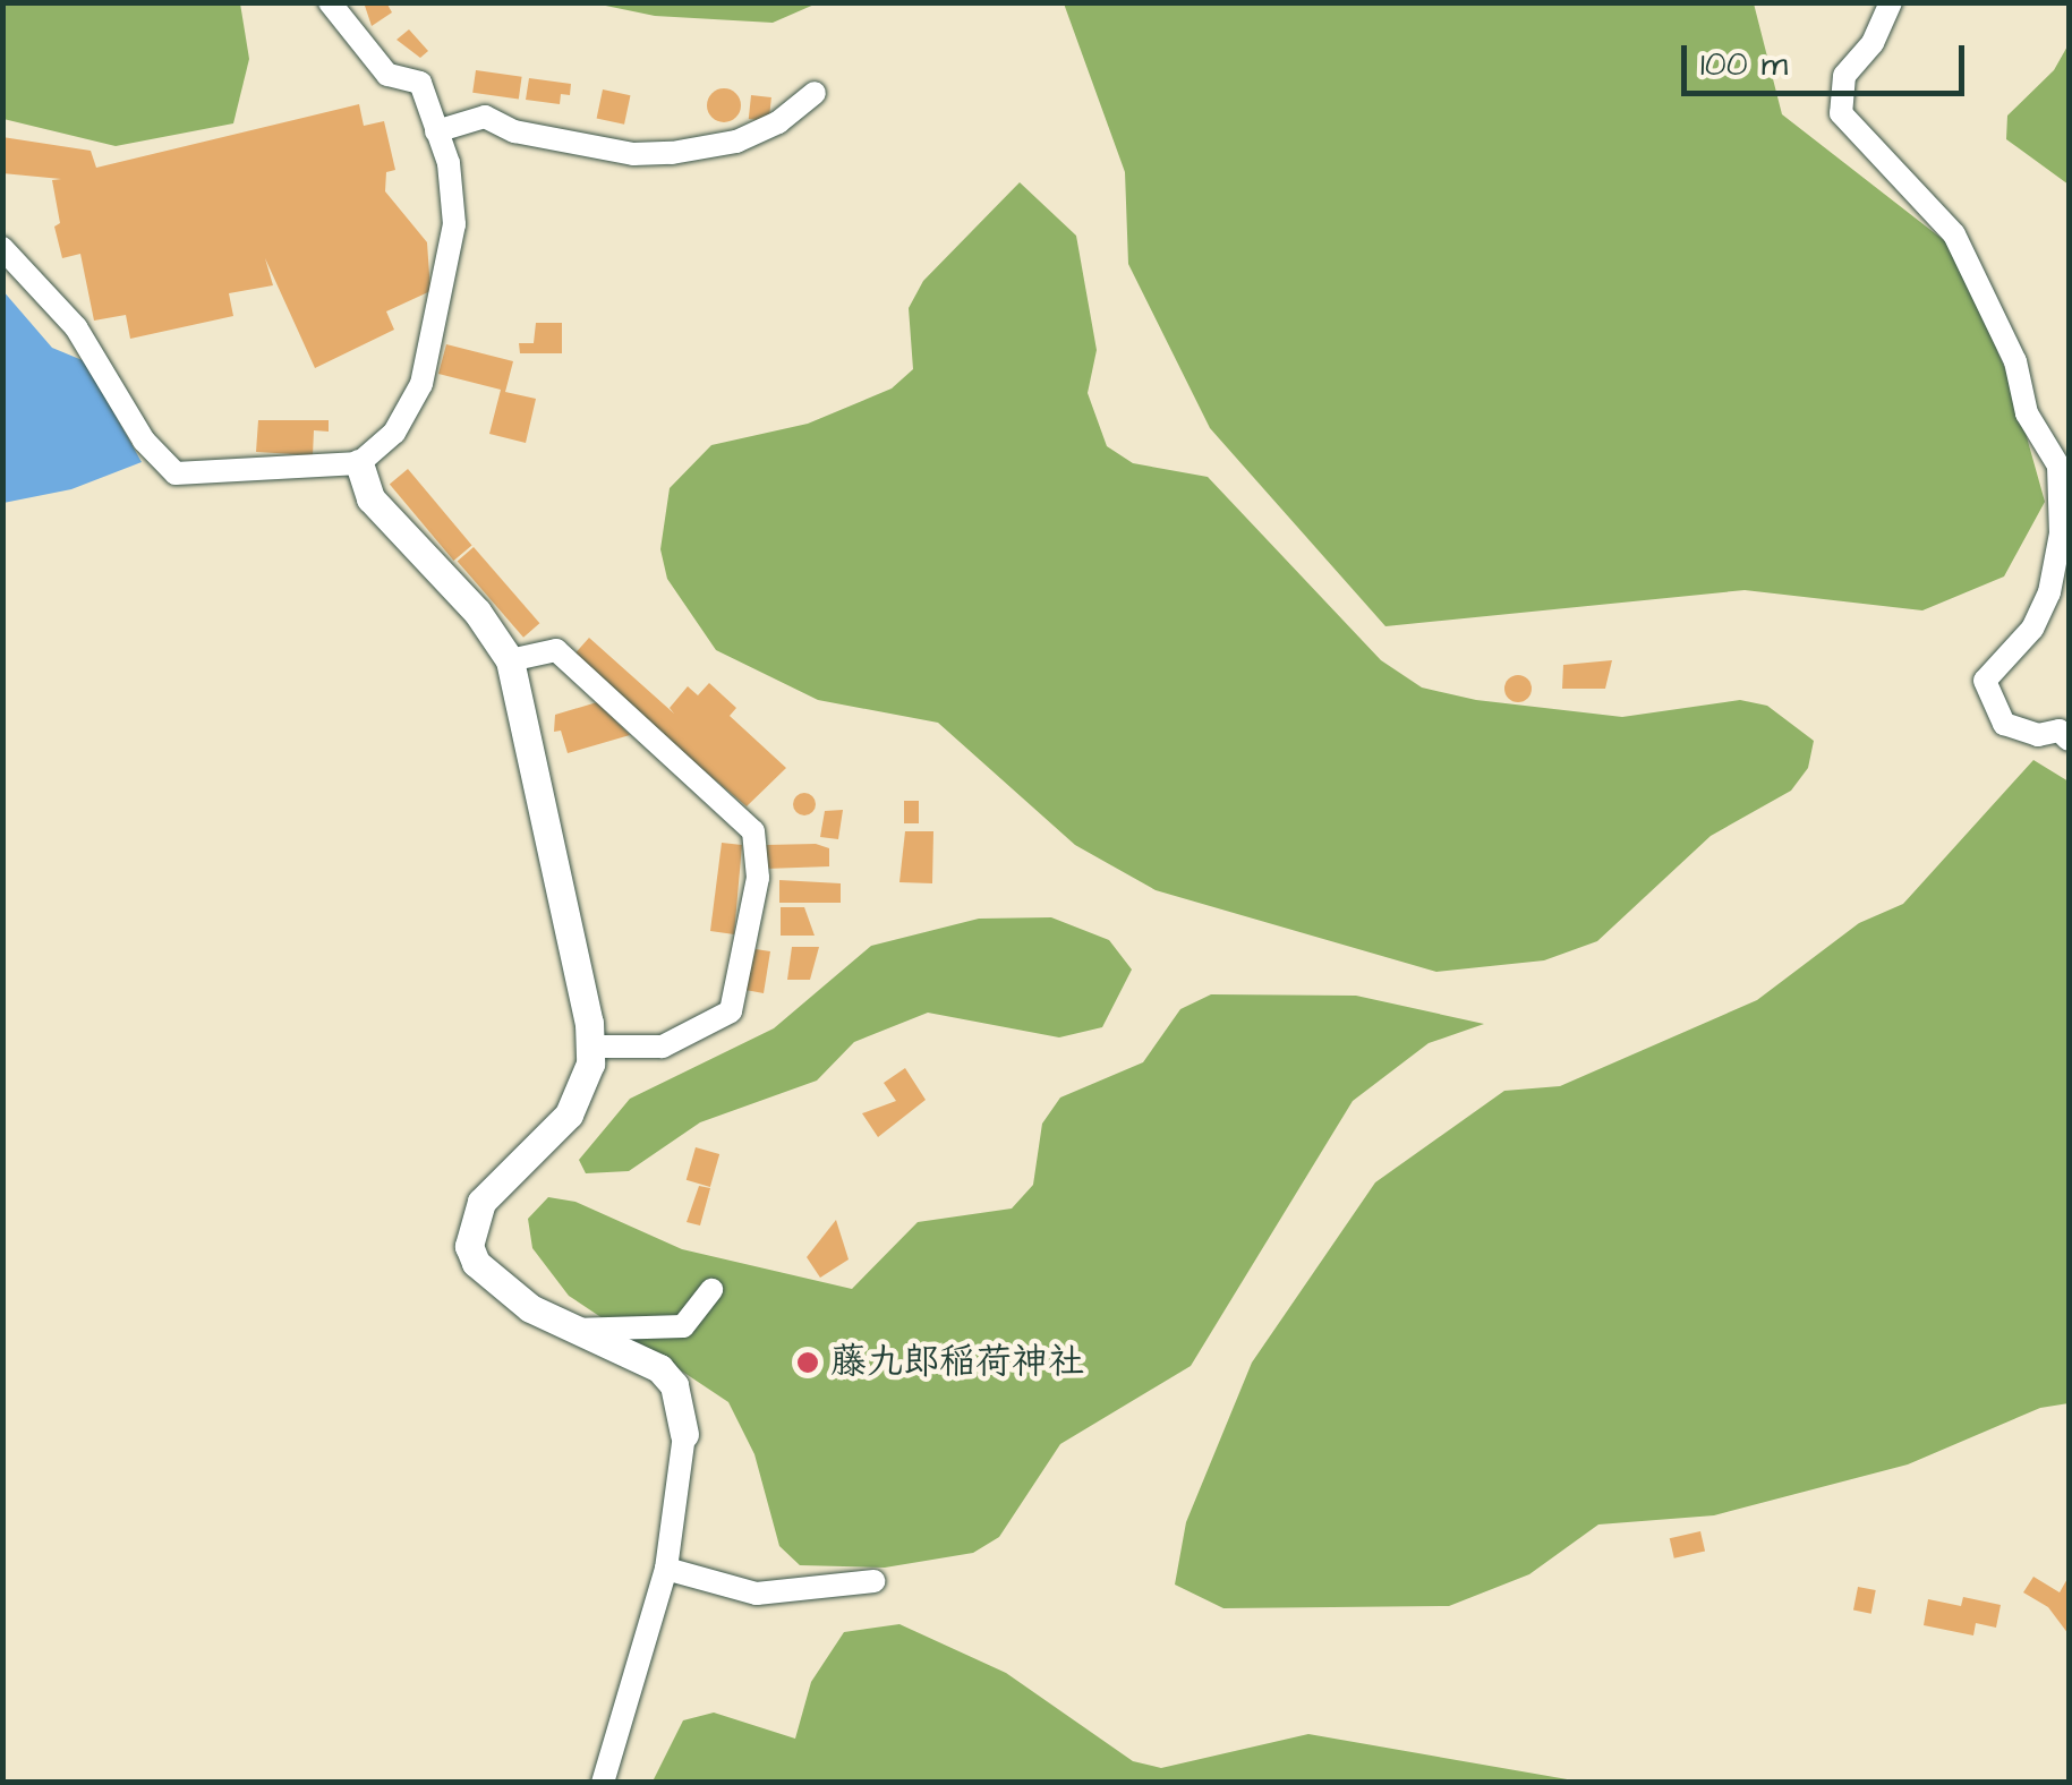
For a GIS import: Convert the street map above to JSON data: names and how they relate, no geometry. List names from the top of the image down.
{
  "places": ["藤九郎稲荷神社"],
  "scale_bar": "100 m"
}
